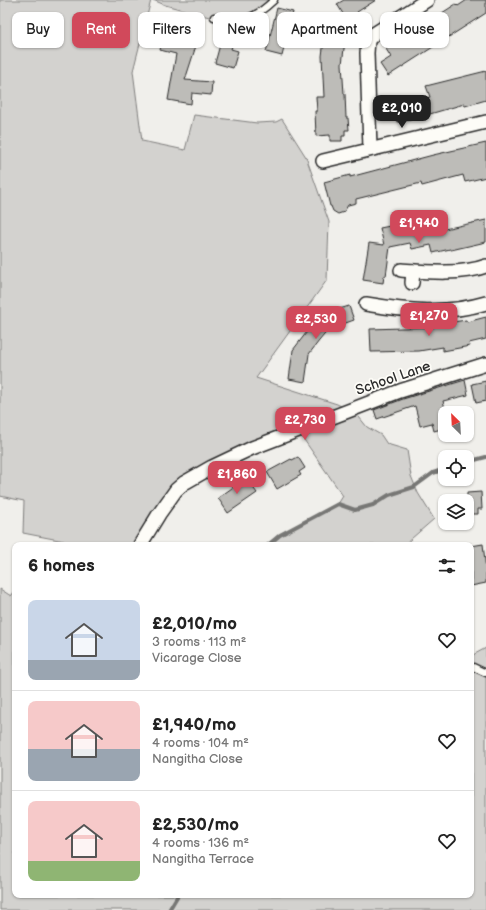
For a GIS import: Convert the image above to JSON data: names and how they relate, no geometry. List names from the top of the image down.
{
  "streets": {
    "street": ["School Lane"]
  },
  "north": "top left",
  "page": {
    "chip": [
      "Buy",
      "Rent",
      "Filters",
      "New",
      "Apartment",
      "House"
    ],
    "price": [
      "£2,010",
      "£1,940",
      "£1,270",
      "£2,530",
      "£2,730",
      "£1,860"
    ],
    "heading": "6 homes",
    "list": [
      {
        "name": "£2,010/mo",
        "note": "3 rooms · 113 m² · Vicarage Close"
      },
      {
        "name": "£1,940/mo",
        "note": "4 rooms · 104 m² · Nangitha Close"
      },
      {
        "name": "£2,530/mo",
        "note": "4 rooms · 136 m² · Nangitha Terrace"
      }
    ]
  }
}
